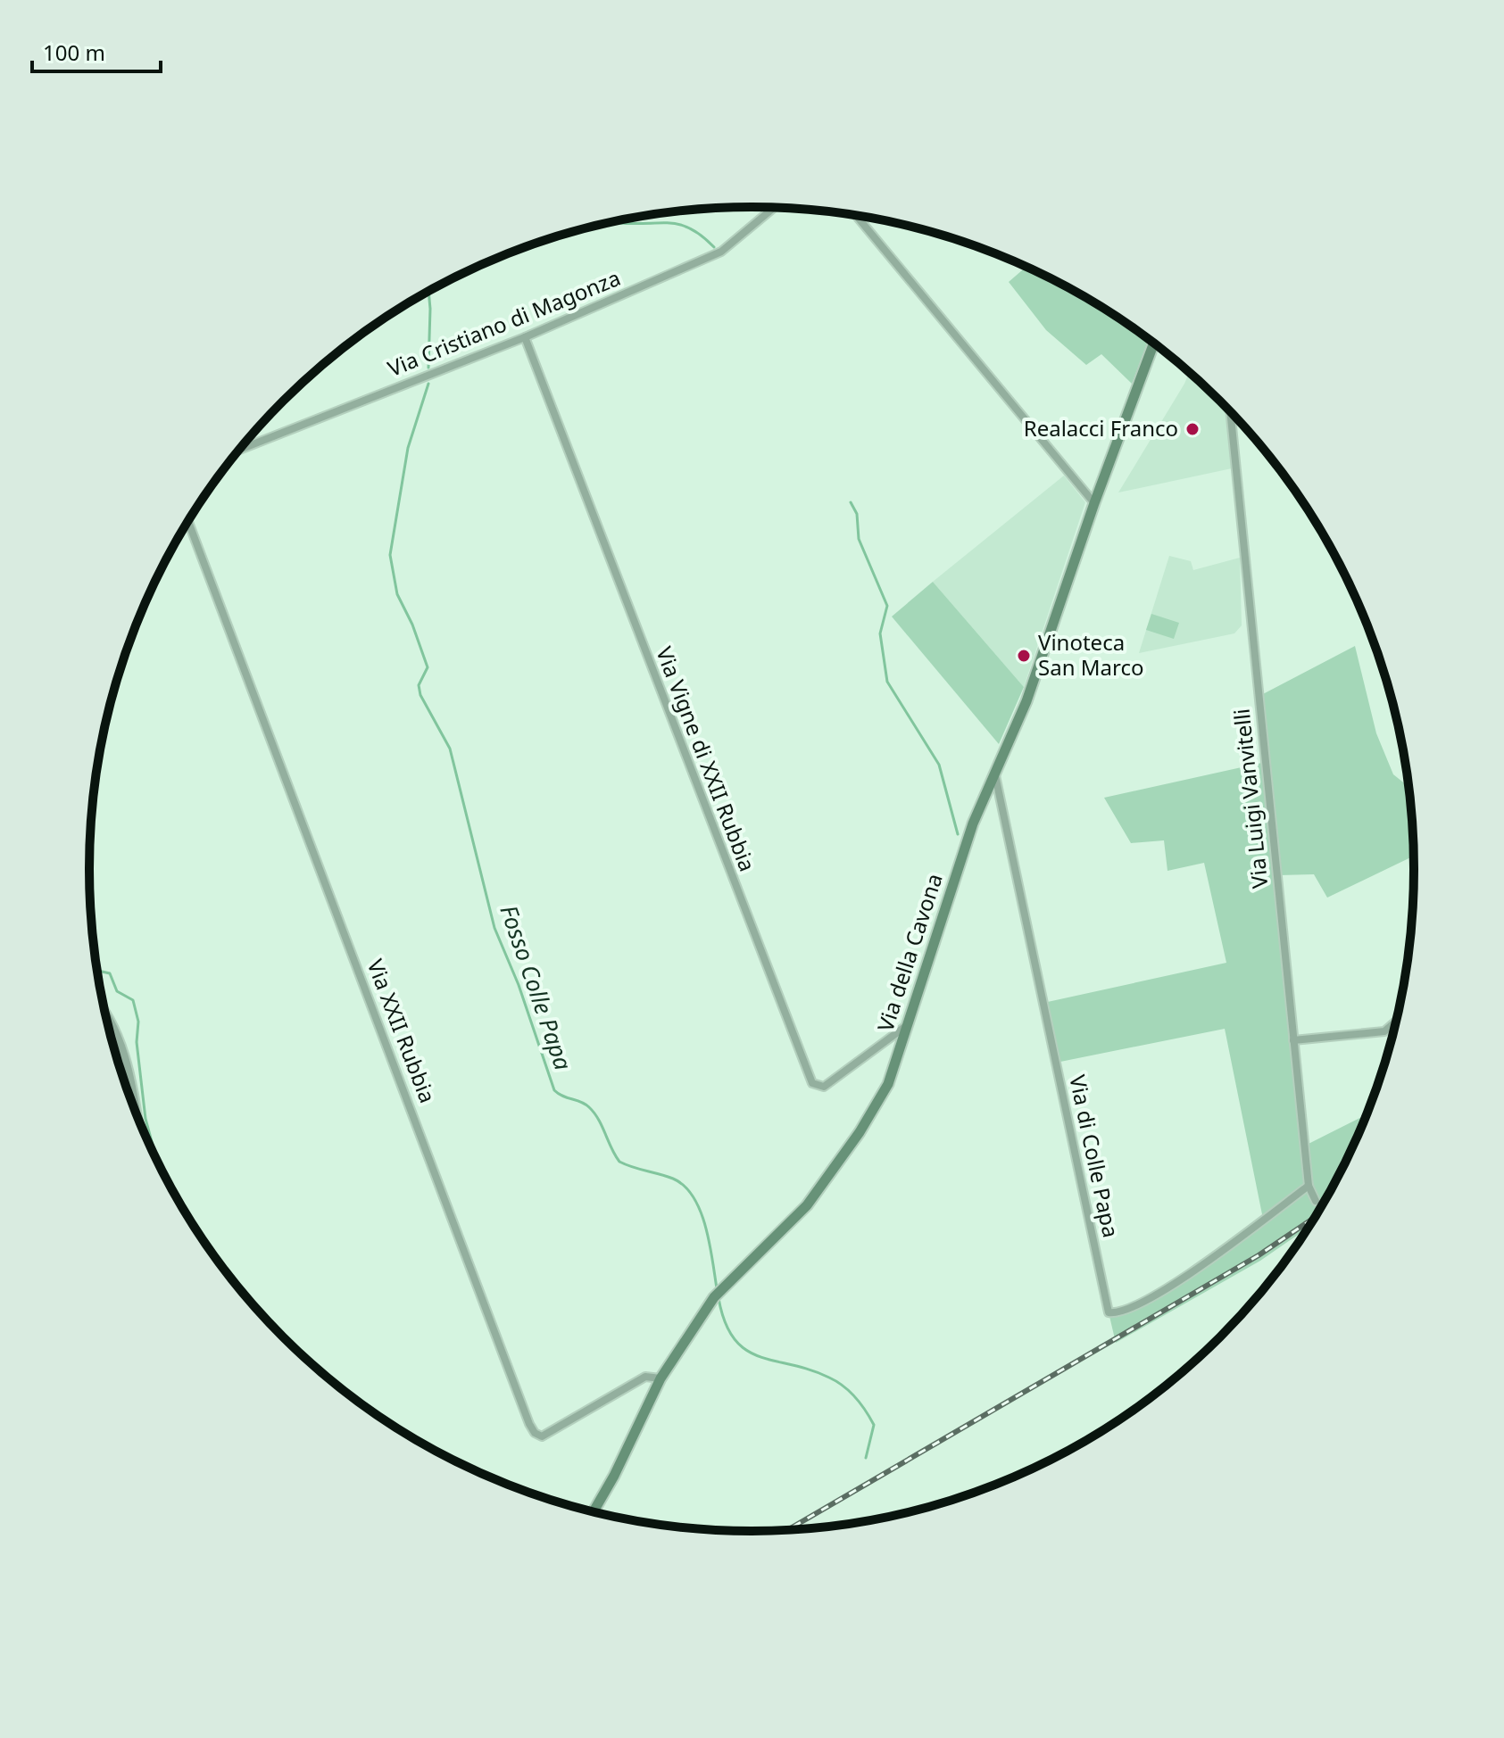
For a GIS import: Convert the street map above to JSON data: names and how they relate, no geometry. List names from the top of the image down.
{
  "streets": {
    "main road": ["Via della Cavona"],
    "street": [
      "Via Cristiano di Magonza",
      "Via Vigne di XXII Rubbia",
      "Via Luigi Vanvitelli",
      "Via XXII Rubbia",
      "Via di Colle Papa"
    ]
  },
  "crossings": [
    ["Via Cristiano di Magonza", "Via Vigne di XXII Rubbia"],
    ["Via Vigne di XXII Rubbia", "Via della Cavona"],
    ["Via Luigi Vanvitelli", "Via di Colle Papa"],
    ["Via della Cavona", "Via XXII Rubbia"],
    ["Via della Cavona", "Via di Colle Papa"]
  ],
  "water": ["Fosso Colle Papa"],
  "places": ["Realacci Franco", "Vinoteca San Marco"],
  "scale_bar": "100 m"
}
